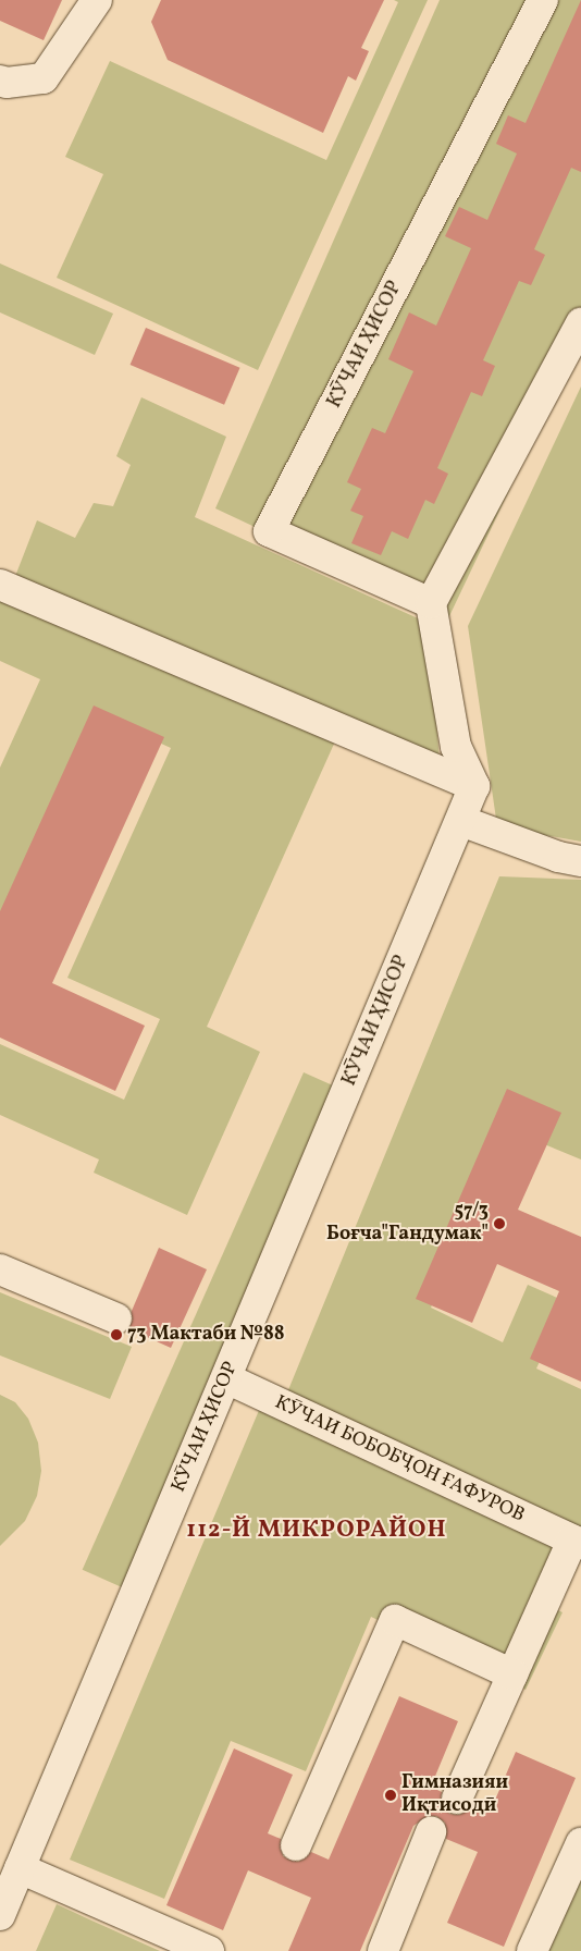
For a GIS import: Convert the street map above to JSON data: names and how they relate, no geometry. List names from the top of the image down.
{
  "streets": {
    "lane": ["КӮЧАИ ҲИСОР", "КӮЧАИ БОБОБҶОН ҒАФУРОВ"]
  },
  "crossings": [
    ["КӮЧАИ ҲИСОР", "КӮЧАИ БОБОБҶОН ҒАФУРОВ"]
  ],
  "districts": ["112-Й МИКРОРАЙОН"],
  "places": ["57/3 Боғча\"Гандумак\"", "73 Мактаби №88", "Гимназияи Иқтисодӣ"]
}
